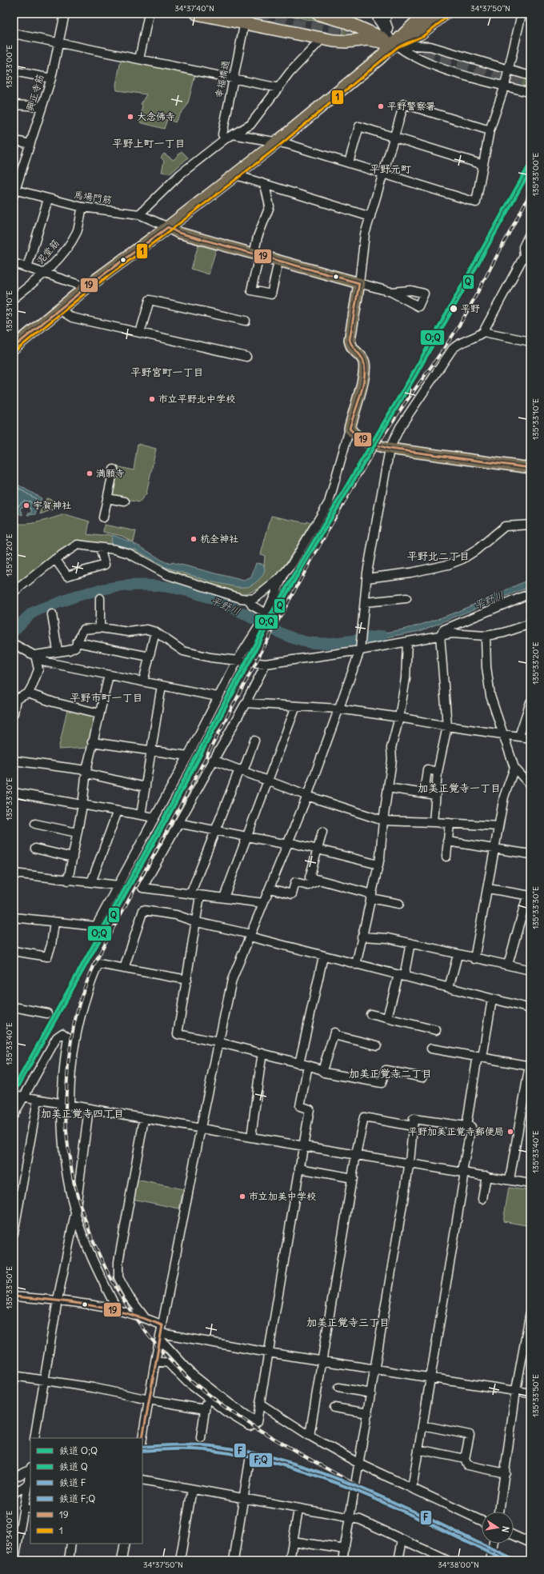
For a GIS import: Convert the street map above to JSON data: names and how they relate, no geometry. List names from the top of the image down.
{
  "streets": {
    "street": [
      "幸福橋通",
      "興正寺筋",
      "馬場門筋",
      "泥堂筋"
    ]
  },
  "crossings": [
    ["興正寺筋", "馬場門筋"],
    ["馬場門筋", "泥堂筋"]
  ],
  "districts": [
    "平野上町一丁目",
    "平野元町",
    "平野宮町一丁目",
    "平野北二丁目",
    "平野市町一丁目",
    "加美正覚寺一丁目",
    "加美正覚寺二丁目",
    "加美正覚寺四丁目",
    "加美正覚寺三丁目"
  ],
  "water": ["平野川"],
  "places": [
    "平野警察署",
    "大念佛寺",
    "平野",
    "市立平野北中学校",
    "満願寺",
    "宇賀神社",
    "杭全神社",
    "平野加美正覚寺郵便局",
    "市立加美中学校"
  ],
  "lines": [
    "transit line 1",
    "rail line O;Q",
    "rail line Q",
    "transit line 19",
    "rail line F",
    "rail line F;Q"
  ],
  "legend": [
    "鉄道 O;Q",
    "鉄道 Q",
    "鉄道 F",
    "鉄道 F;Q",
    "19",
    "1"
  ],
  "north": "right",
  "coordinates": [
    "34°37'40\"N",
    "34°37'50\"N",
    "135°33'00\"E",
    "135°33'10\"E",
    "135°33'20\"E",
    "135°33'30\"E",
    "135°33'40\"E",
    "135°33'50\"E",
    "135°34'00\"E",
    "34°38'00\"N"
  ]
}
